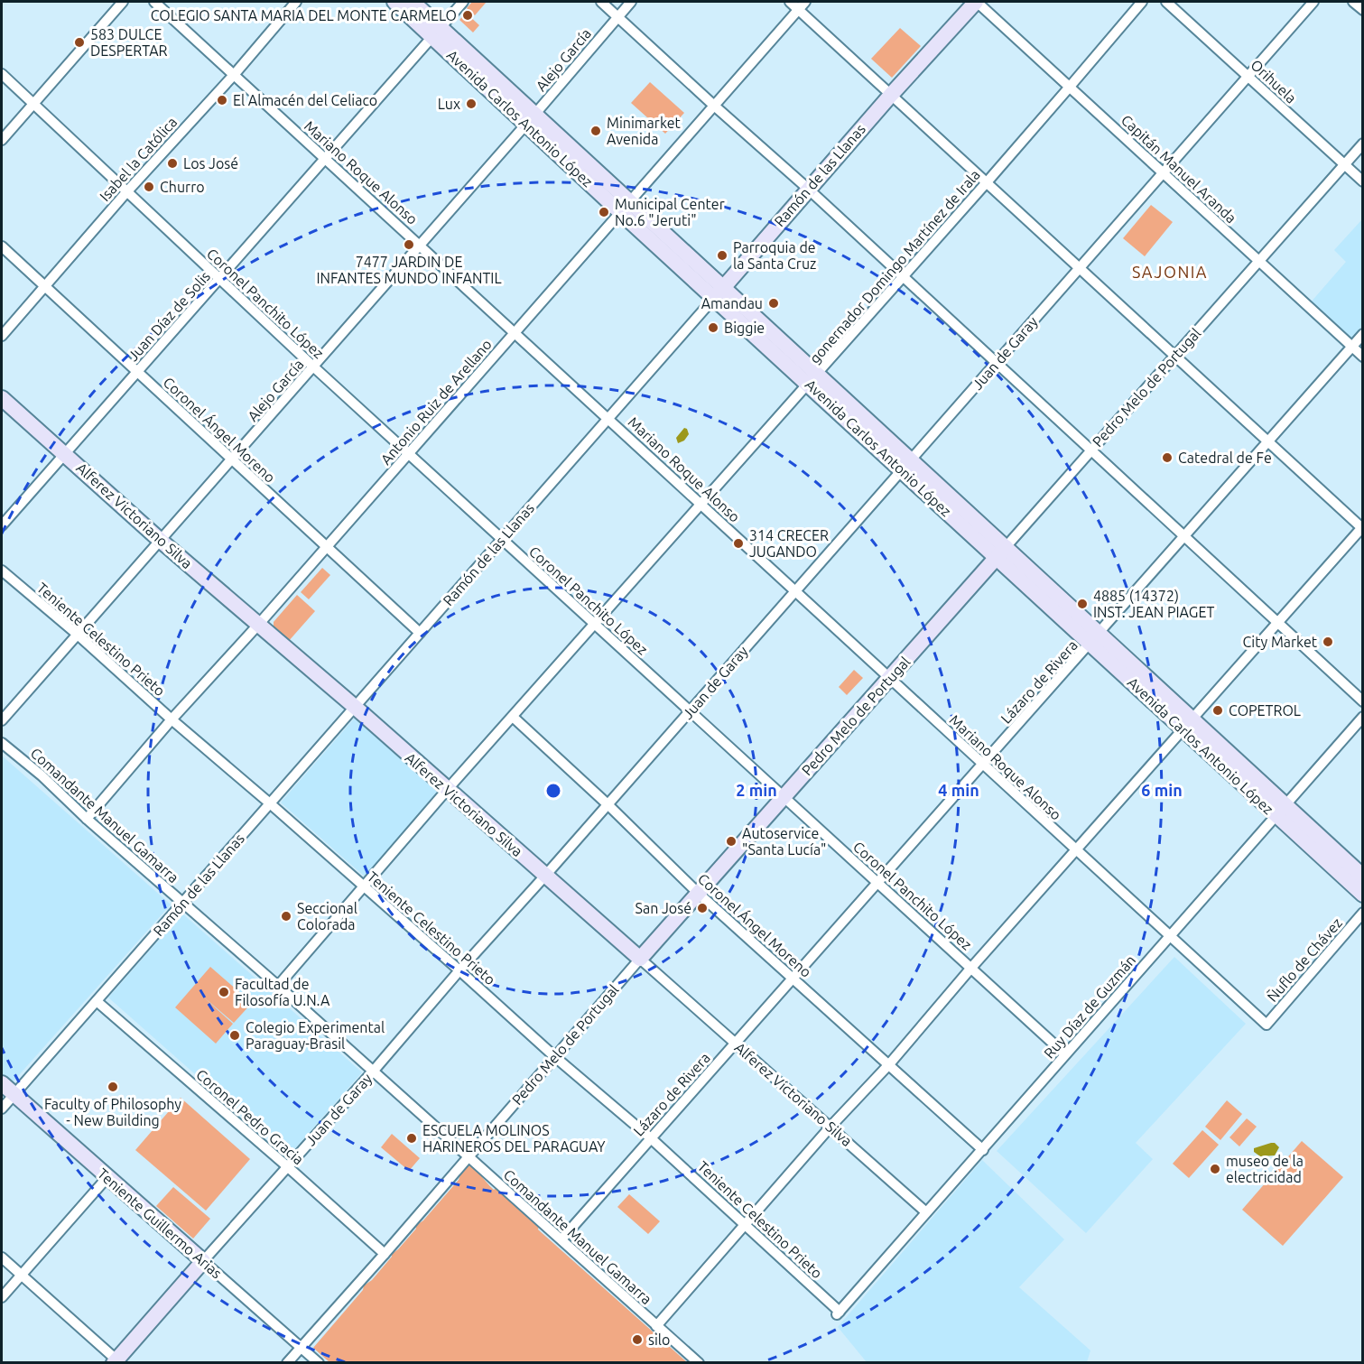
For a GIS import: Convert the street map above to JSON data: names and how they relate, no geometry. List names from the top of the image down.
{
  "streets": {
    "street": [
      "Alejo García",
      "Orihuela",
      "Avenida Carlos Antonio López",
      "Isabel la Católica",
      "Capitán Manuel Aranda",
      "Mariano Roque Alonso",
      "Ramón de las Llanas",
      "gonernador Domingo Martínez de Irala",
      "Coronel Panchito López",
      "Juan Díaz de Solis",
      "Juan de Garay",
      "Pedro Melo de Portugal",
      "Antonio Ruiz de Arellano",
      "Coronel Ángel Moreno",
      "Alferez Victoriano Silva",
      "Teniente Celestino Prieto",
      "Lázaro de Rivera",
      "Comandante Manuel Gamarra",
      "Ñuflo de Chávez",
      "Ruy Díaz de Guzmán",
      "Coronel Pedro Gracia",
      "Teniente Guillermo Arias"
    ]
  },
  "crossings": [
    ["Alejo García", "Avenida Carlos Antonio López"],
    ["Alejo García", "Mariano Roque Alonso"],
    ["Alejo García", "Coronel Panchito López"],
    ["Alejo García", "Coronel Ángel Moreno"],
    ["Alejo García", "Alferez Victoriano Silva"],
    ["Alejo García", "Teniente Celestino Prieto"],
    ["Orihuela", "Juan de Garay"],
    ["Orihuela", "Pedro Melo de Portugal"],
    ["Avenida Carlos Antonio López", "Ramón de las Llanas"],
    ["Avenida Carlos Antonio López", "gonernador Domingo Martínez de Irala"],
    ["Avenida Carlos Antonio López", "Juan Díaz de Solis"],
    ["Avenida Carlos Antonio López", "Juan de Garay"],
    ["Avenida Carlos Antonio López", "Pedro Melo de Portugal"],
    ["Avenida Carlos Antonio López", "Antonio Ruiz de Arellano"],
    ["Avenida Carlos Antonio López", "Lázaro de Rivera"],
    ["Avenida Carlos Antonio López", "Ruy Díaz de Guzmán"],
    ["Isabel la Católica", "Mariano Roque Alonso"],
    ["Isabel la Católica", "Coronel Panchito López"],
    ["Isabel la Católica", "Coronel Ángel Moreno"],
    ["Capitán Manuel Aranda", "Ramón de las Llanas"],
    ["Capitán Manuel Aranda", "gonernador Domingo Martínez de Irala"],
    ["Capitán Manuel Aranda", "Juan de Garay"],
    ["Capitán Manuel Aranda", "Pedro Melo de Portugal"],
    ["Capitán Manuel Aranda", "Lázaro de Rivera"],
    ["Mariano Roque Alonso", "Ramón de las Llanas"],
    ["Mariano Roque Alonso", "gonernador Domingo Martínez de Irala"],
    ["Mariano Roque Alonso", "Juan Díaz de Solis"],
    ["Mariano Roque Alonso", "Juan de Garay"],
    ["Mariano Roque Alonso", "Pedro Melo de Portugal"],
    ["Mariano Roque Alonso", "Antonio Ruiz de Arellano"],
    ["Mariano Roque Alonso", "Lázaro de Rivera"],
    ["Mariano Roque Alonso", "Ñuflo de Chávez"],
    ["Mariano Roque Alonso", "Ruy Díaz de Guzmán"],
    ["Ramón de las Llanas", "Coronel Panchito López"],
    ["Ramón de las Llanas", "Coronel Ángel Moreno"],
    ["Ramón de las Llanas", "Alferez Victoriano Silva"],
    ["Ramón de las Llanas", "Teniente Celestino Prieto"],
    ["Ramón de las Llanas", "Comandante Manuel Gamarra"],
    ["Ramón de las Llanas", "Coronel Pedro Gracia"],
    ["Ramón de las Llanas", "Teniente Guillermo Arias"],
    ["gonernador Domingo Martínez de Irala", "Coronel Panchito López"],
    ["gonernador Domingo Martínez de Irala", "Coronel Ángel Moreno"],
    ["gonernador Domingo Martínez de Irala", "Alferez Victoriano Silva"],
    ["gonernador Domingo Martínez de Irala", "Teniente Celestino Prieto"],
    ["gonernador Domingo Martínez de Irala", "Comandante Manuel Gamarra"],
    ["Coronel Panchito López", "Juan Díaz de Solis"],
    ["Coronel Panchito López", "Juan de Garay"],
    ["Coronel Panchito López", "Pedro Melo de Portugal"],
    ["Coronel Panchito López", "Antonio Ruiz de Arellano"],
    ["Coronel Panchito López", "Lázaro de Rivera"],
    ["Coronel Panchito López", "Ruy Díaz de Guzmán"],
    ["Juan Díaz de Solis", "Coronel Ángel Moreno"],
    ["Juan Díaz de Solis", "Alferez Victoriano Silva"],
    ["Juan de Garay", "Coronel Ángel Moreno"],
    ["Juan de Garay", "Alferez Victoriano Silva"],
    ["Juan de Garay", "Teniente Celestino Prieto"],
    ["Juan de Garay", "Comandante Manuel Gamarra"],
    ["Juan de Garay", "Coronel Pedro Gracia"],
    ["Juan de Garay", "Teniente Guillermo Arias"],
    ["Pedro Melo de Portugal", "Coronel Ángel Moreno"],
    ["Pedro Melo de Portugal", "Alferez Victoriano Silva"],
    ["Pedro Melo de Portugal", "Teniente Celestino Prieto"],
    ["Pedro Melo de Portugal", "Comandante Manuel Gamarra"],
    ["Pedro Melo de Portugal", "Coronel Pedro Gracia"],
    ["Pedro Melo de Portugal", "Teniente Guillermo Arias"],
    ["Antonio Ruiz de Arellano", "Coronel Ángel Moreno"],
    ["Antonio Ruiz de Arellano", "Alferez Victoriano Silva"],
    ["Antonio Ruiz de Arellano", "Teniente Celestino Prieto"],
    ["Antonio Ruiz de Arellano", "Comandante Manuel Gamarra"],
    ["Coronel Ángel Moreno", "Lázaro de Rivera"],
    ["Coronel Ángel Moreno", "Ruy Díaz de Guzmán"],
    ["Alferez Victoriano Silva", "Lázaro de Rivera"],
    ["Alferez Victoriano Silva", "Ruy Díaz de Guzmán"],
    ["Teniente Celestino Prieto", "Lázaro de Rivera"],
    ["Teniente Celestino Prieto", "Ruy Díaz de Guzmán"],
    ["Lázaro de Rivera", "Comandante Manuel Gamarra"]
  ],
  "districts": ["SAJONIA"],
  "places": [
    "COLEGIO SANTA MARIA DEL MONTE CARMELO",
    "583 DULCE DESPERTAR",
    "El Almacén del Celiaco",
    "Lux",
    "Minimarket Avenida",
    "Los José",
    "Churro",
    "Municipal Center No.6 \"Jeruti\"",
    "7477 JARDIN DE INFANTES MUNDO INFANTIL",
    "Parroquia de la Santa Cruz",
    "Amandau",
    "Biggie",
    "Catedral de Fe",
    "314 CRECER JUGANDO",
    "4885 (14372) INST. JEAN PIAGET",
    "City Market",
    "COPETROL",
    "Autoservice \"Santa Lucía\"",
    "San José",
    "Seccional Colorada",
    "Facultad de Filosofía U.N.A",
    "Colegio Experimental Paraguay-Brasil",
    "Faculty of Philosophy - New Building",
    "ESCUELA MOLINOS HARINEROS DEL PARAGUAY",
    "museo de la electricidad",
    "silo"
  ],
  "rings": ["2 min", "4 min", "6 min"]
}
